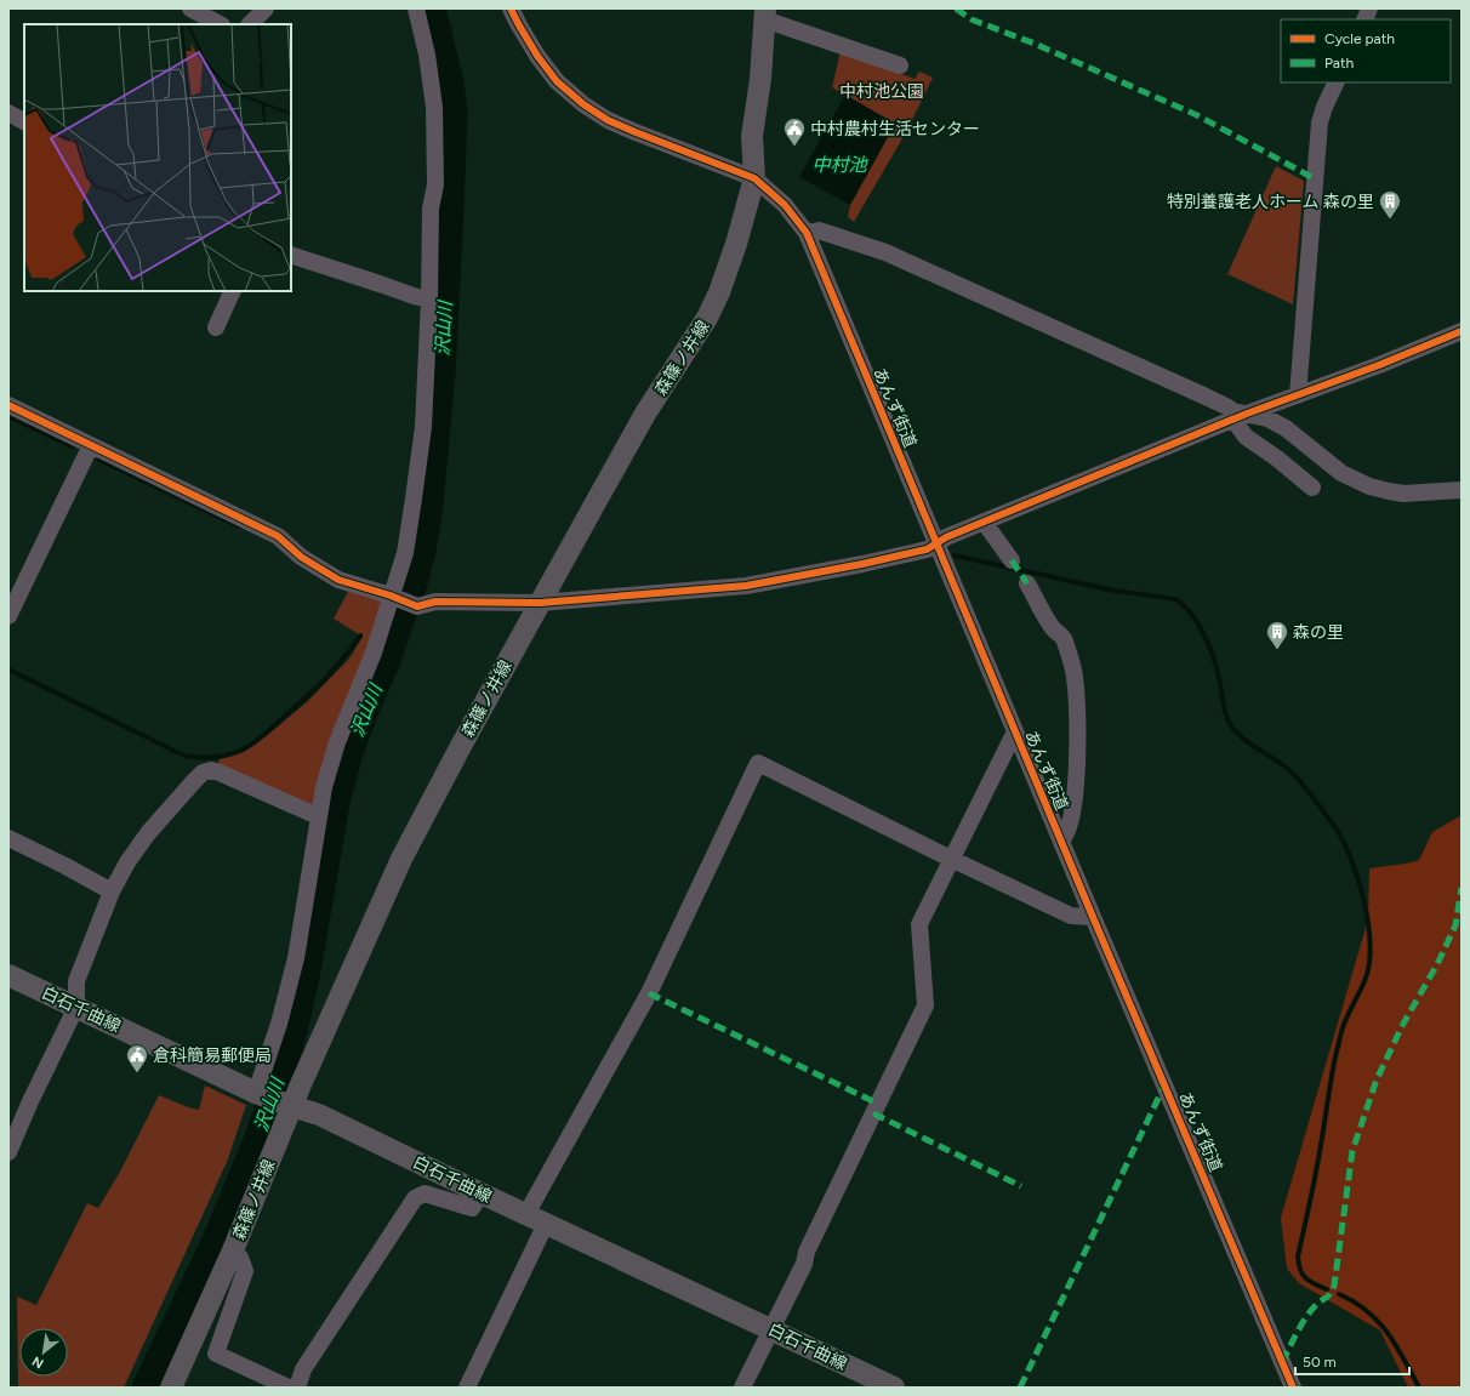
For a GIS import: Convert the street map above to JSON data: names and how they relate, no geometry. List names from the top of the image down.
{
  "streets": {
    "main road": ["森篠ノ井線", "白石千曲線"],
    "street": ["あんず街道"]
  },
  "crossings": [
    ["森篠ノ井線", "あんず街道"],
    ["森篠ノ井線", "白石千曲線"]
  ],
  "water": ["中村池", "沢山川"],
  "parks": ["中村池公園"],
  "places": {
    "public building": ["中村農村生活センター", "倉科簡易郵便局"],
    "building": ["特別養護老人ホーム 森の里", "森の里"]
  },
  "legend": ["Cycle path", "Path"],
  "scale_bar": "50 m",
  "north": "bottom left"
}
